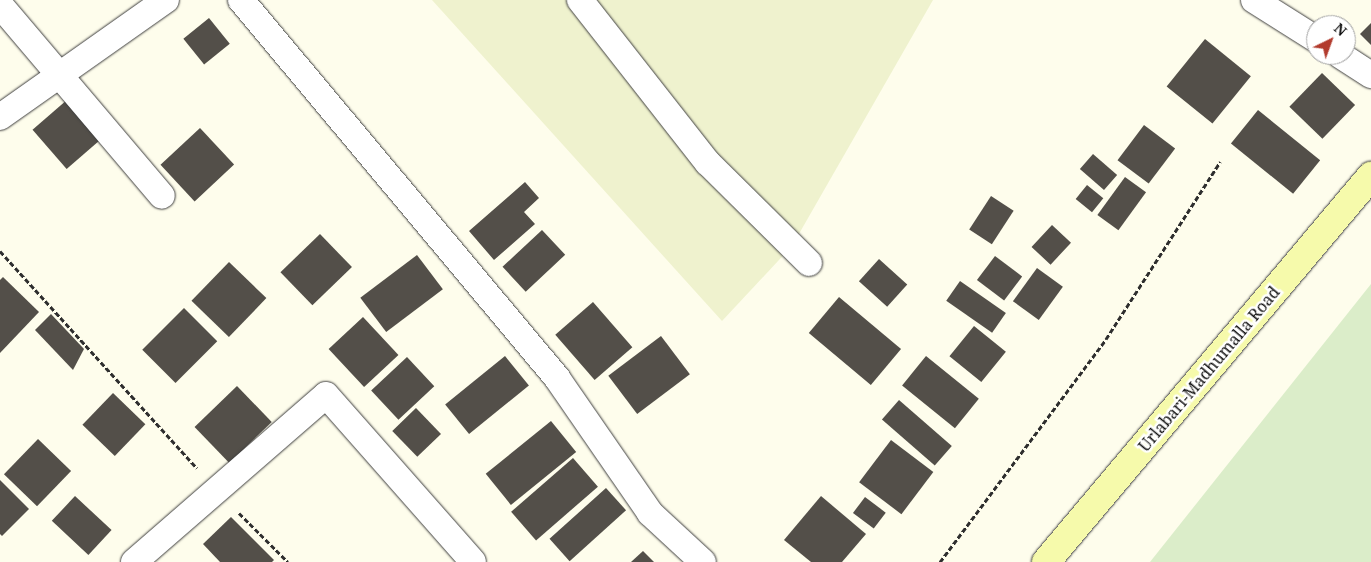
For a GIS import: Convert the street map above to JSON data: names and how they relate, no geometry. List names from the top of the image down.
{
  "streets": {
    "main road": ["Urlabari-Madhumalla Road"]
  },
  "north": "top right"
}
